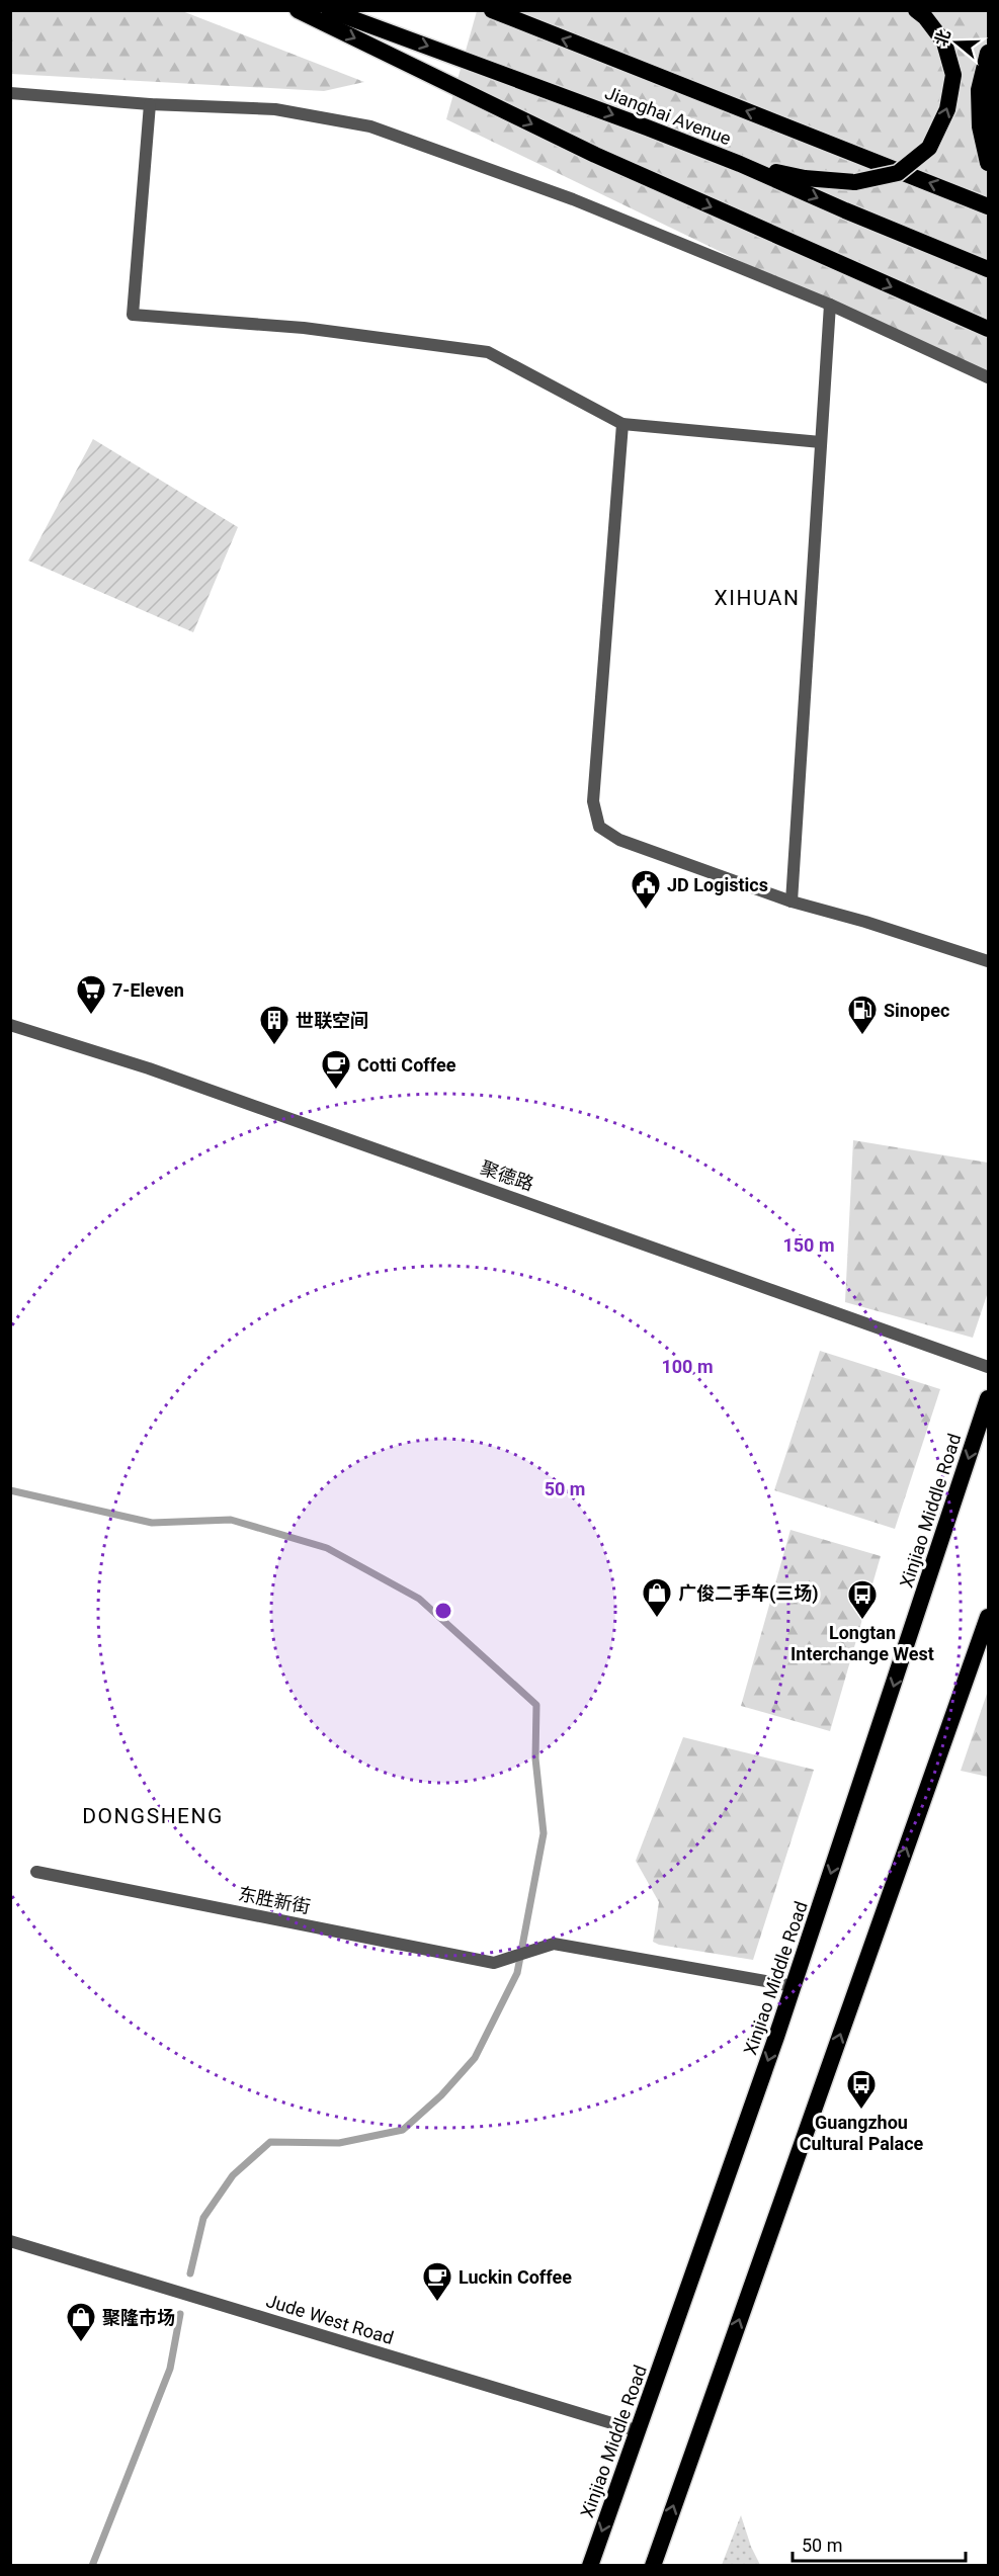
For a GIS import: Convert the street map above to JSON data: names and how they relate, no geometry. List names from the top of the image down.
{
  "streets": {
    "highway": ["Jianghai Avenue", "Xinjiao Middle Road"],
    "street": ["聚德路", "东胜新街", "Jude West Road"]
  },
  "crossings": [
    ["Xinjiao Middle Road", "东胜新街"],
    ["Xinjiao Middle Road", "Jude West Road"]
  ],
  "districts": ["XIHUAN", "DONGSHENG"],
  "places": {
    "public building": ["JD Logistics"],
    "supermarket": ["7-Eleven"],
    "fuel station": ["Sinopec"],
    "building": ["世联空间"],
    "cafe": ["Cotti Coffee", "Luckin Coffee"],
    "shop": ["广俊二手车(三场)", "聚隆市场"],
    "bus stop": ["Longtan Interchange West", "Guangzhou Cultural Palace"]
  },
  "scale_bar": "50 m",
  "north": "left",
  "rings": ["150 m", "100 m", "50 m"]
}
